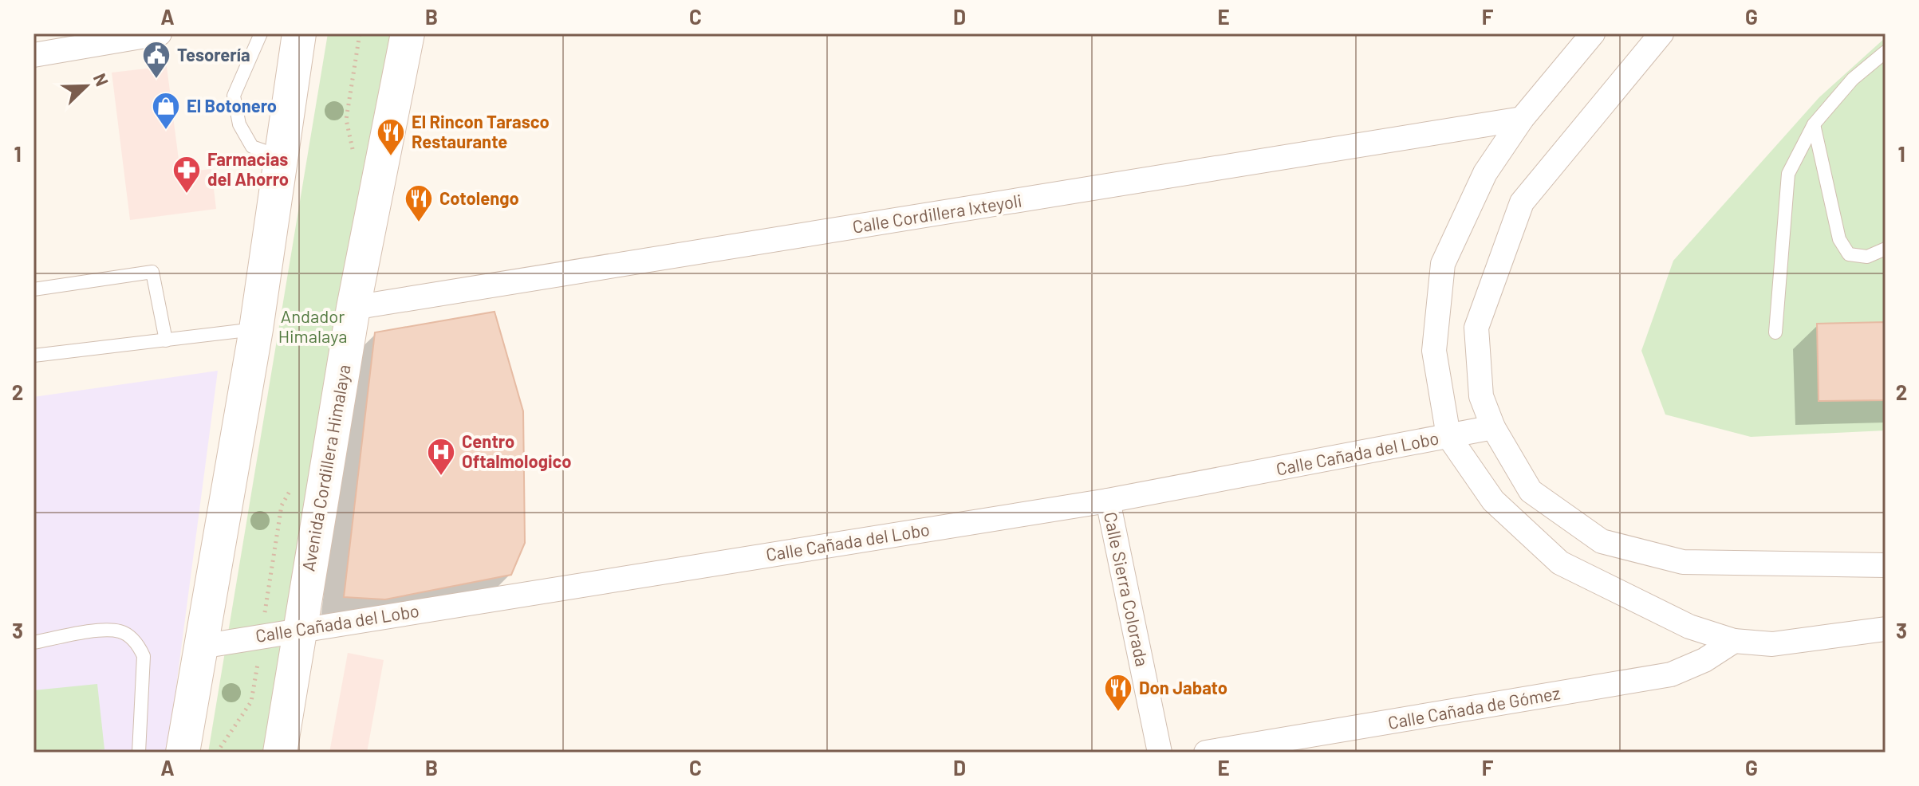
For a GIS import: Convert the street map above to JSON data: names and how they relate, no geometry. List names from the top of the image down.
{
  "streets": {
    "main road": ["Avenida Cordillera Himalaya"],
    "street": [
      "Calle Cordillera Ixteyoli",
      "Calle Cañada del Lobo",
      "Calle Sierra Colorada",
      "Calle Cañada de Gómez"
    ]
  },
  "crossings": [
    ["Calle Cordillera Ixteyoli", "Avenida Cordillera Himalaya"],
    ["Calle Cañada del Lobo", "Avenida Cordillera Himalaya"],
    ["Calle Cañada del Lobo", "Calle Sierra Colorada"]
  ],
  "parks": ["Andador Himalaya"],
  "places": {
    "public building": ["Tesorería"],
    "shop": ["El Botonero"],
    "restaurant": ["El Rincon Tarasco Restaurante", "Cotolengo", "Don Jabato"],
    "pharmacy": ["Farmacias del Ahorro"],
    "hospital": ["Centro Oftalmologico"]
  },
  "north": "top right",
  "grid": {
    "columns": [
      "A",
      "B",
      "C",
      "D",
      "E",
      "F",
      "G"
    ],
    "rows": ["1", "2", "3"]
  }
}
